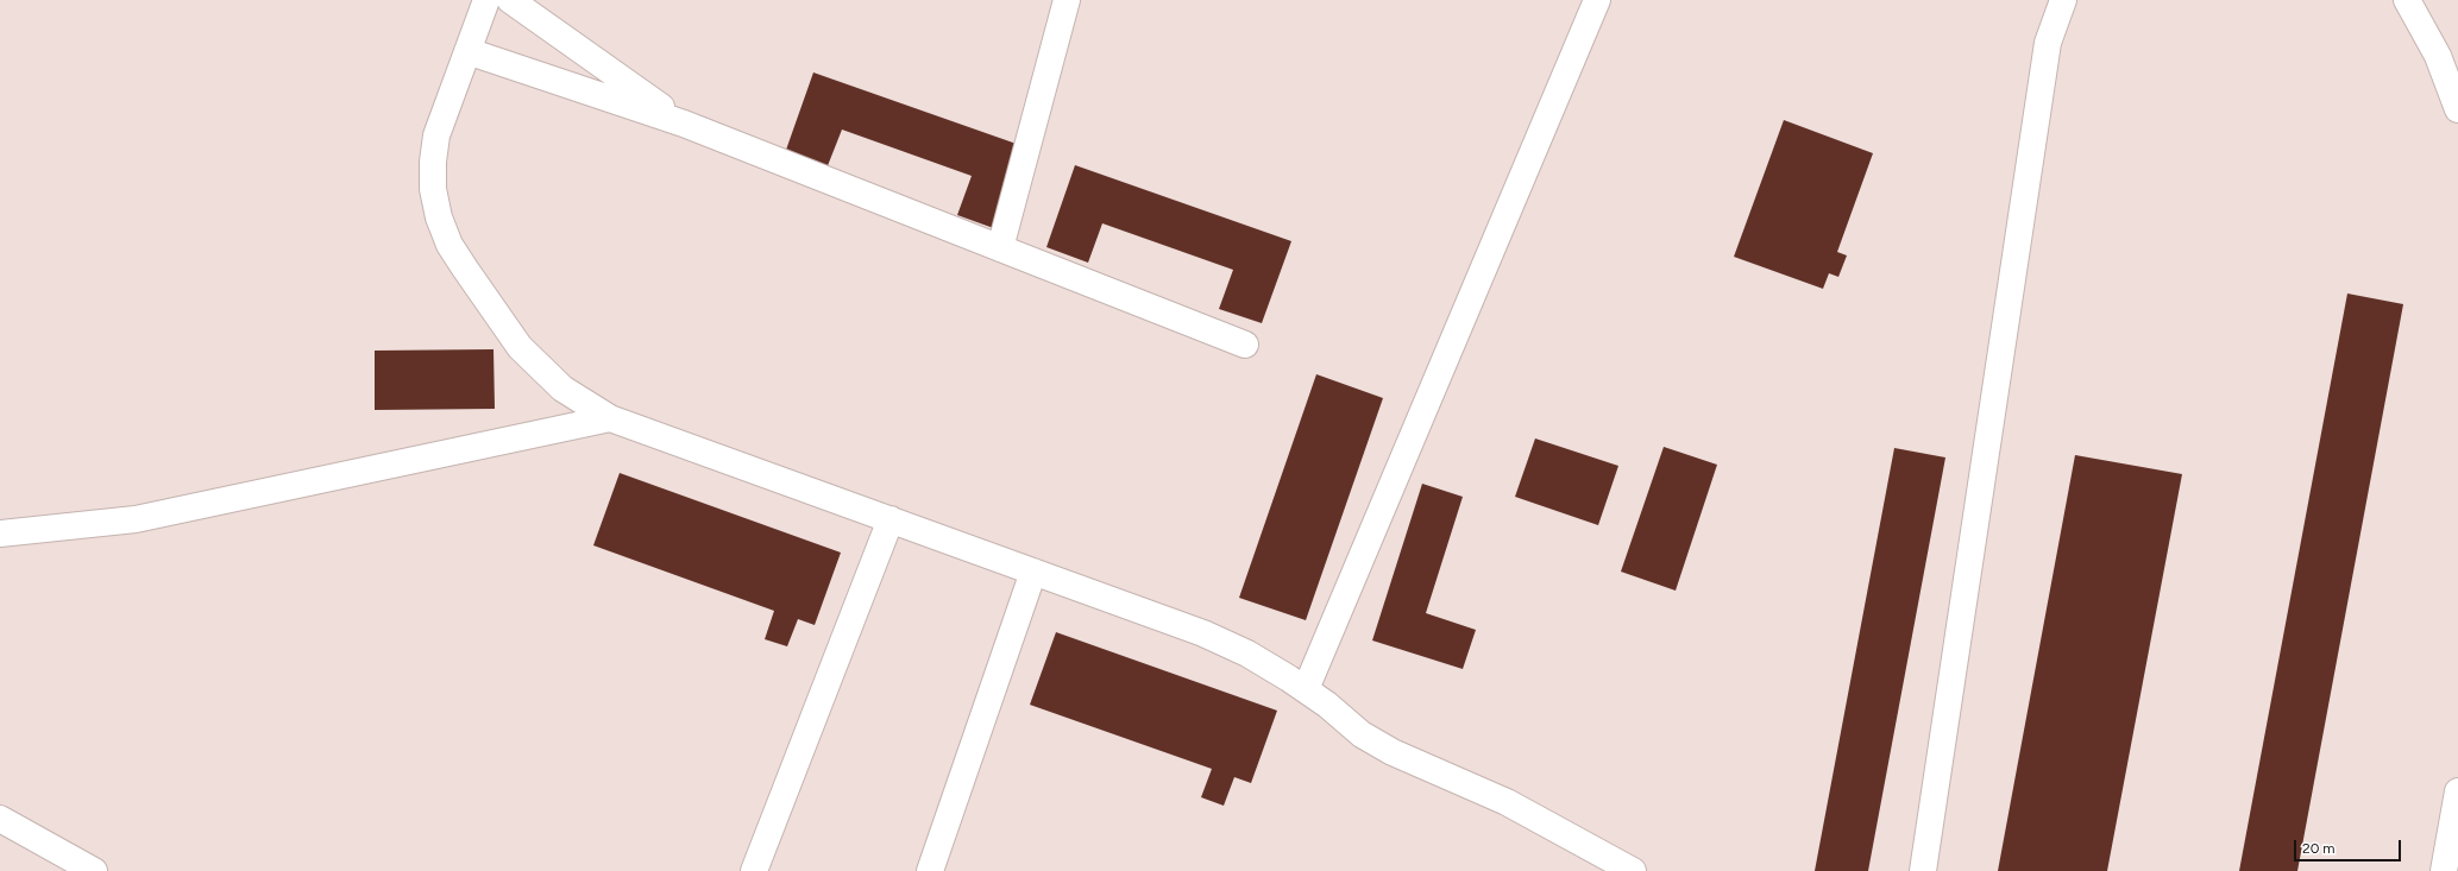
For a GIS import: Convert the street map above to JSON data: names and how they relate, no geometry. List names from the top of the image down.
{
  "scale_bar": "20 m"
}
